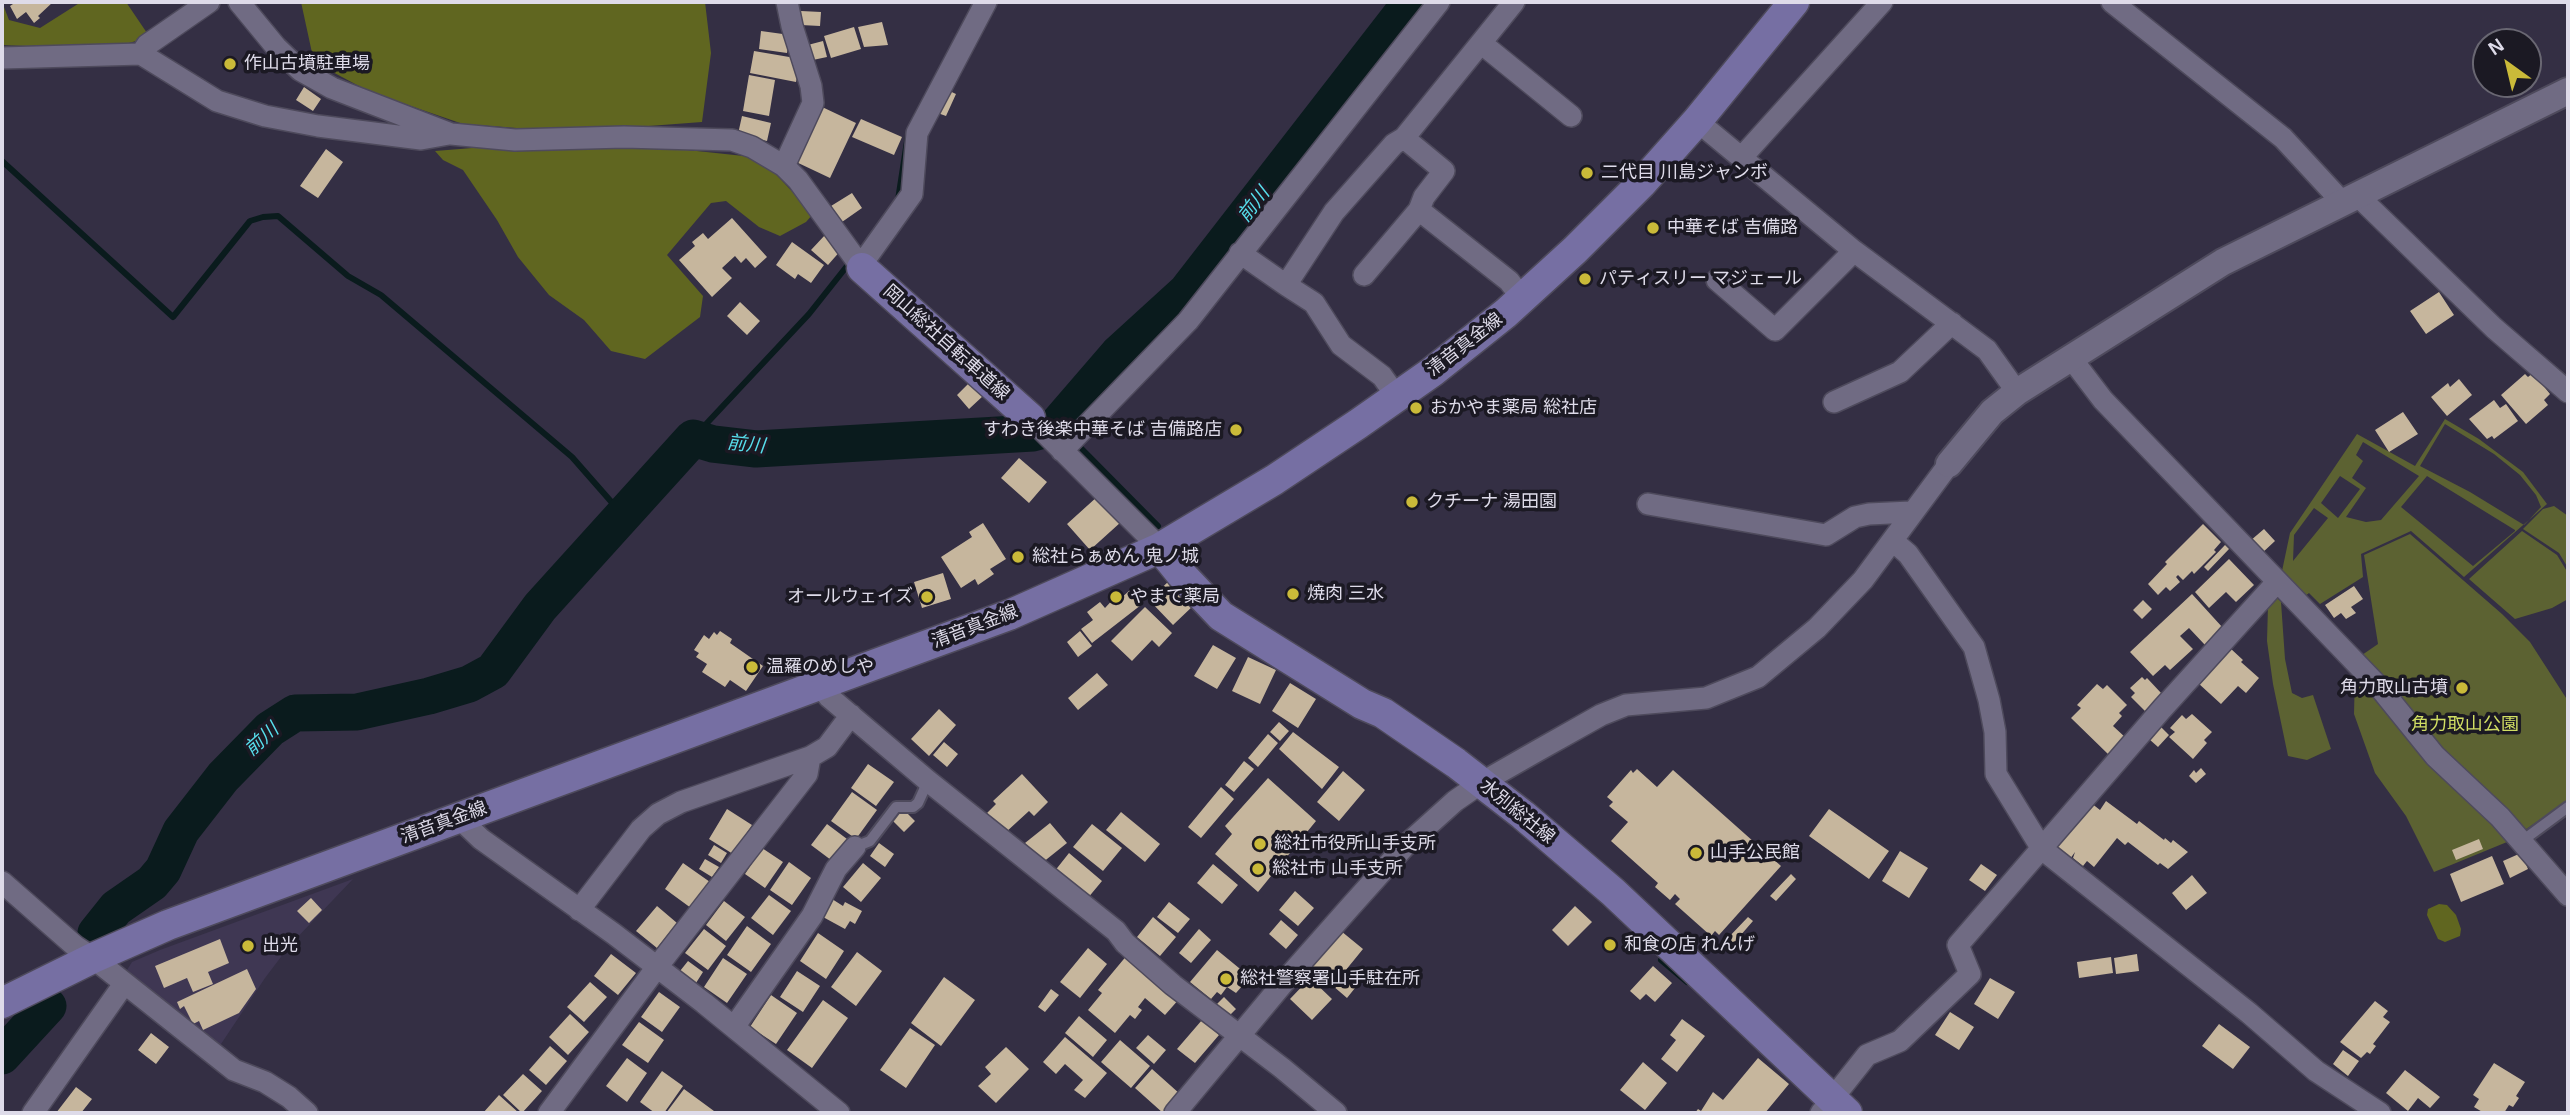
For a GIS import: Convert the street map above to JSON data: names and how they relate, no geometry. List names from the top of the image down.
{
  "streets": {
    "main road": ["岡山総社自転車道線", "清音真金線", "水別総社線"]
  },
  "crossings": [
    ["清音真金線", "水別総社線"]
  ],
  "water": ["前川"],
  "parks": ["角力取山公園"],
  "places": [
    "作山古墳駐車場",
    "二代目 川島ジャンボ",
    "中華そば 吉備路",
    "パティスリー マジェール",
    "おかやま薬局 総社店",
    "すわき後楽中華そば 吉備路店",
    "クチーナ 湯田園",
    "総社らぁめん 鬼ノ城",
    "焼肉 三水",
    "オールウェイズ",
    "やまて薬局",
    "温羅のめしや",
    "角力取山古墳",
    "総社市役所山手支所",
    "山手公民館",
    "総社市 山手支所",
    "和食の店 れんげ",
    "出光",
    "総社警察署山手駐在所"
  ],
  "north": "top left"
}
